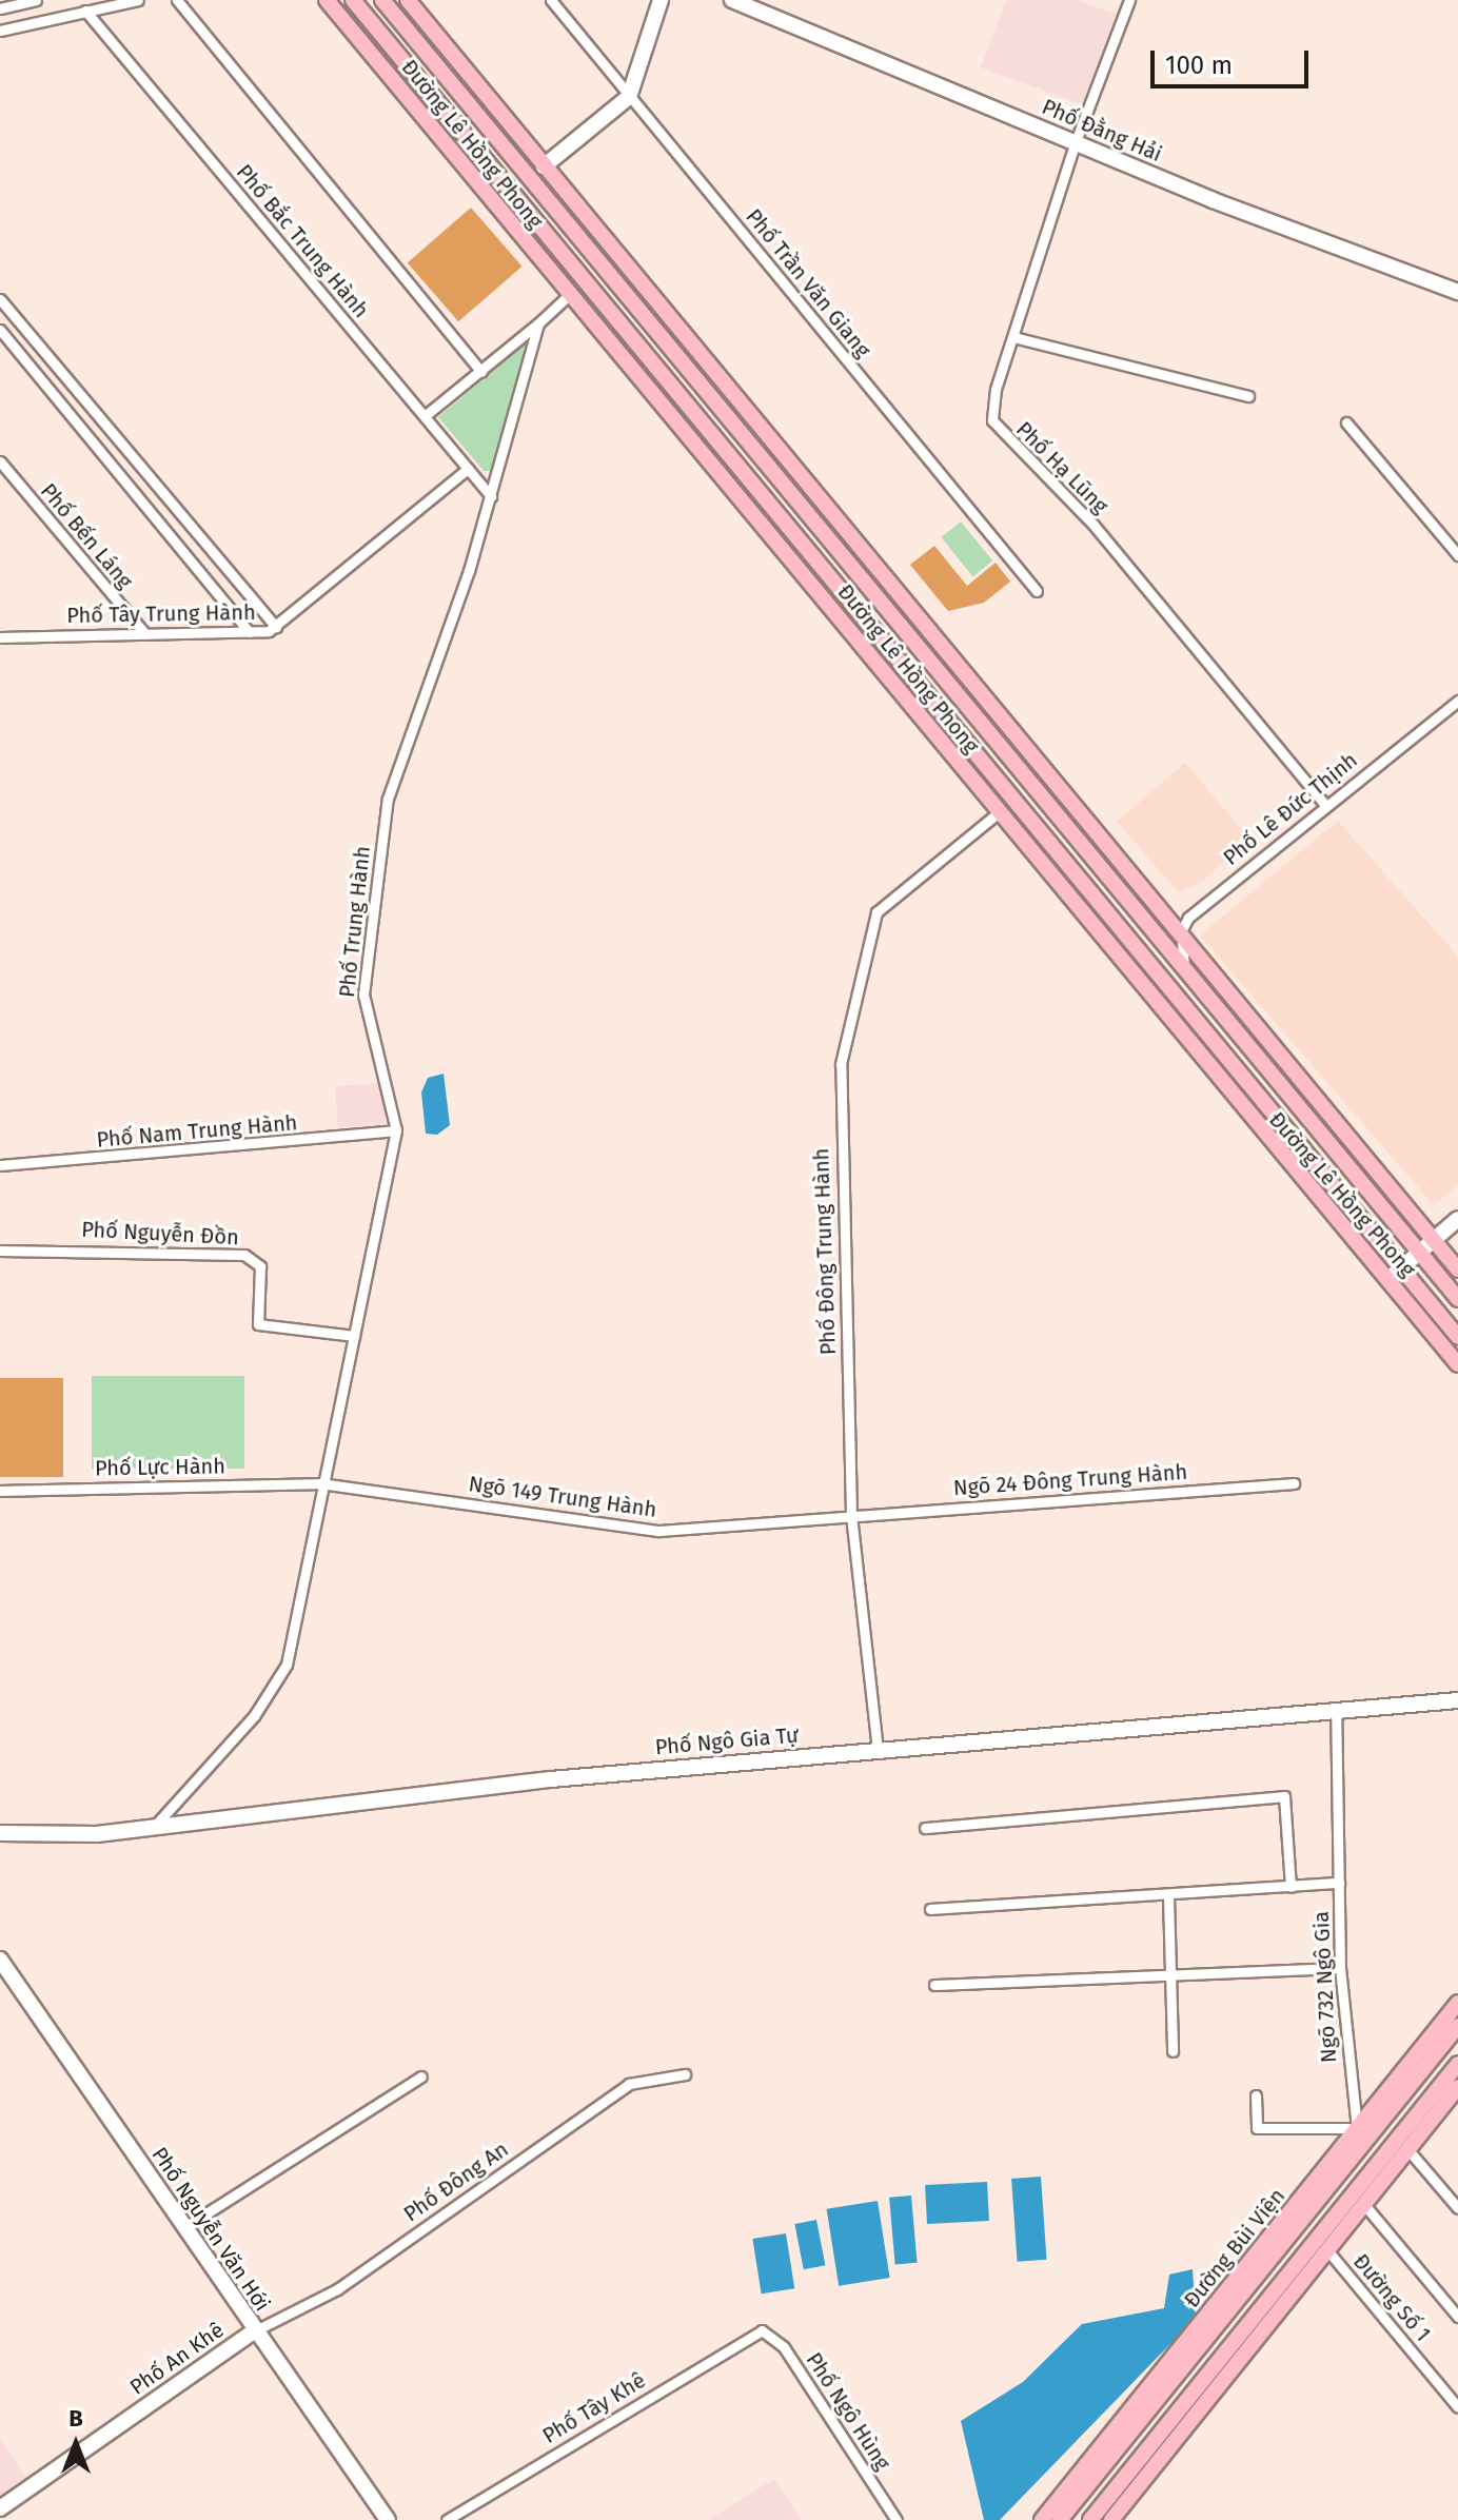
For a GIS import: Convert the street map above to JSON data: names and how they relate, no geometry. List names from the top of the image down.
{
  "streets": {
    "main road": ["Đường Lê Hồng Phong", "Đường Bùi Viện"],
    "street": [
      "Phố Đằng Hải",
      "Phố Bắc Trung Hành",
      "Phố Trần Văn Giang",
      "Phố Hạ Lũng",
      "Phố Bến Láng",
      "Phố Tây Trung Hành",
      "Phố Lê Đức Thịnh",
      "Phố Trung Hành",
      "Phố Nam Trung Hành",
      "Phố Nguyễn Đồn",
      "Phố Đông Trung Hành",
      "Phố Lực Hành",
      "Ngõ 24 Đông Trung Hành",
      "Ngõ 149 Trung Hành",
      "Phố Ngô Gia Tự",
      "Ngõ 732 Ngô Gia",
      "Phố Đông An",
      "Phố Nguyễn Văn Hới",
      "Đường Số 1",
      "Phố An Khê",
      "Phố Tây Khê",
      "Phố Ngô Hùng"
    ]
  },
  "crossings": [
    ["Phố Đằng Hải", "Phố Hạ Lũng"],
    ["Đường Lê Hồng Phong", "Phố Lê Đức Thịnh"],
    ["Đường Lê Hồng Phong", "Phố Đông Trung Hành"],
    ["Phố Bắc Trung Hành", "Phố Tây Trung Hành"],
    ["Phố Bắc Trung Hành", "Phố Trung Hành"],
    ["Phố Hạ Lũng", "Phố Lê Đức Thịnh"],
    ["Phố Bến Láng", "Phố Tây Trung Hành"],
    ["Phố Trung Hành", "Phố Nam Trung Hành"],
    ["Phố Trung Hành", "Phố Nguyễn Đồn"],
    ["Phố Trung Hành", "Phố Lực Hành"],
    ["Phố Trung Hành", "Ngõ 149 Trung Hành"],
    ["Phố Trung Hành", "Phố Ngô Gia Tự"],
    ["Phố Đông Trung Hành", "Ngõ 24 Đông Trung Hành"],
    ["Phố Đông Trung Hành", "Ngõ 149 Trung Hành"],
    ["Phố Đông Trung Hành", "Phố Ngô Gia Tự"],
    ["Phố Lực Hành", "Ngõ 149 Trung Hành"],
    ["Ngõ 24 Đông Trung Hành", "Ngõ 149 Trung Hành"],
    ["Phố Ngô Gia Tự", "Ngõ 732 Ngô Gia"],
    ["Ngõ 732 Ngô Gia", "Đường Bùi Viện"],
    ["Phố Đông An", "Phố Nguyễn Văn Hới"],
    ["Phố Đông An", "Phố An Khê"],
    ["Phố Nguyễn Văn Hới", "Phố An Khê"],
    ["Phố Tây Khê", "Phố Ngô Hùng"]
  ],
  "scale_bar": "100 m",
  "north": "top"
}
